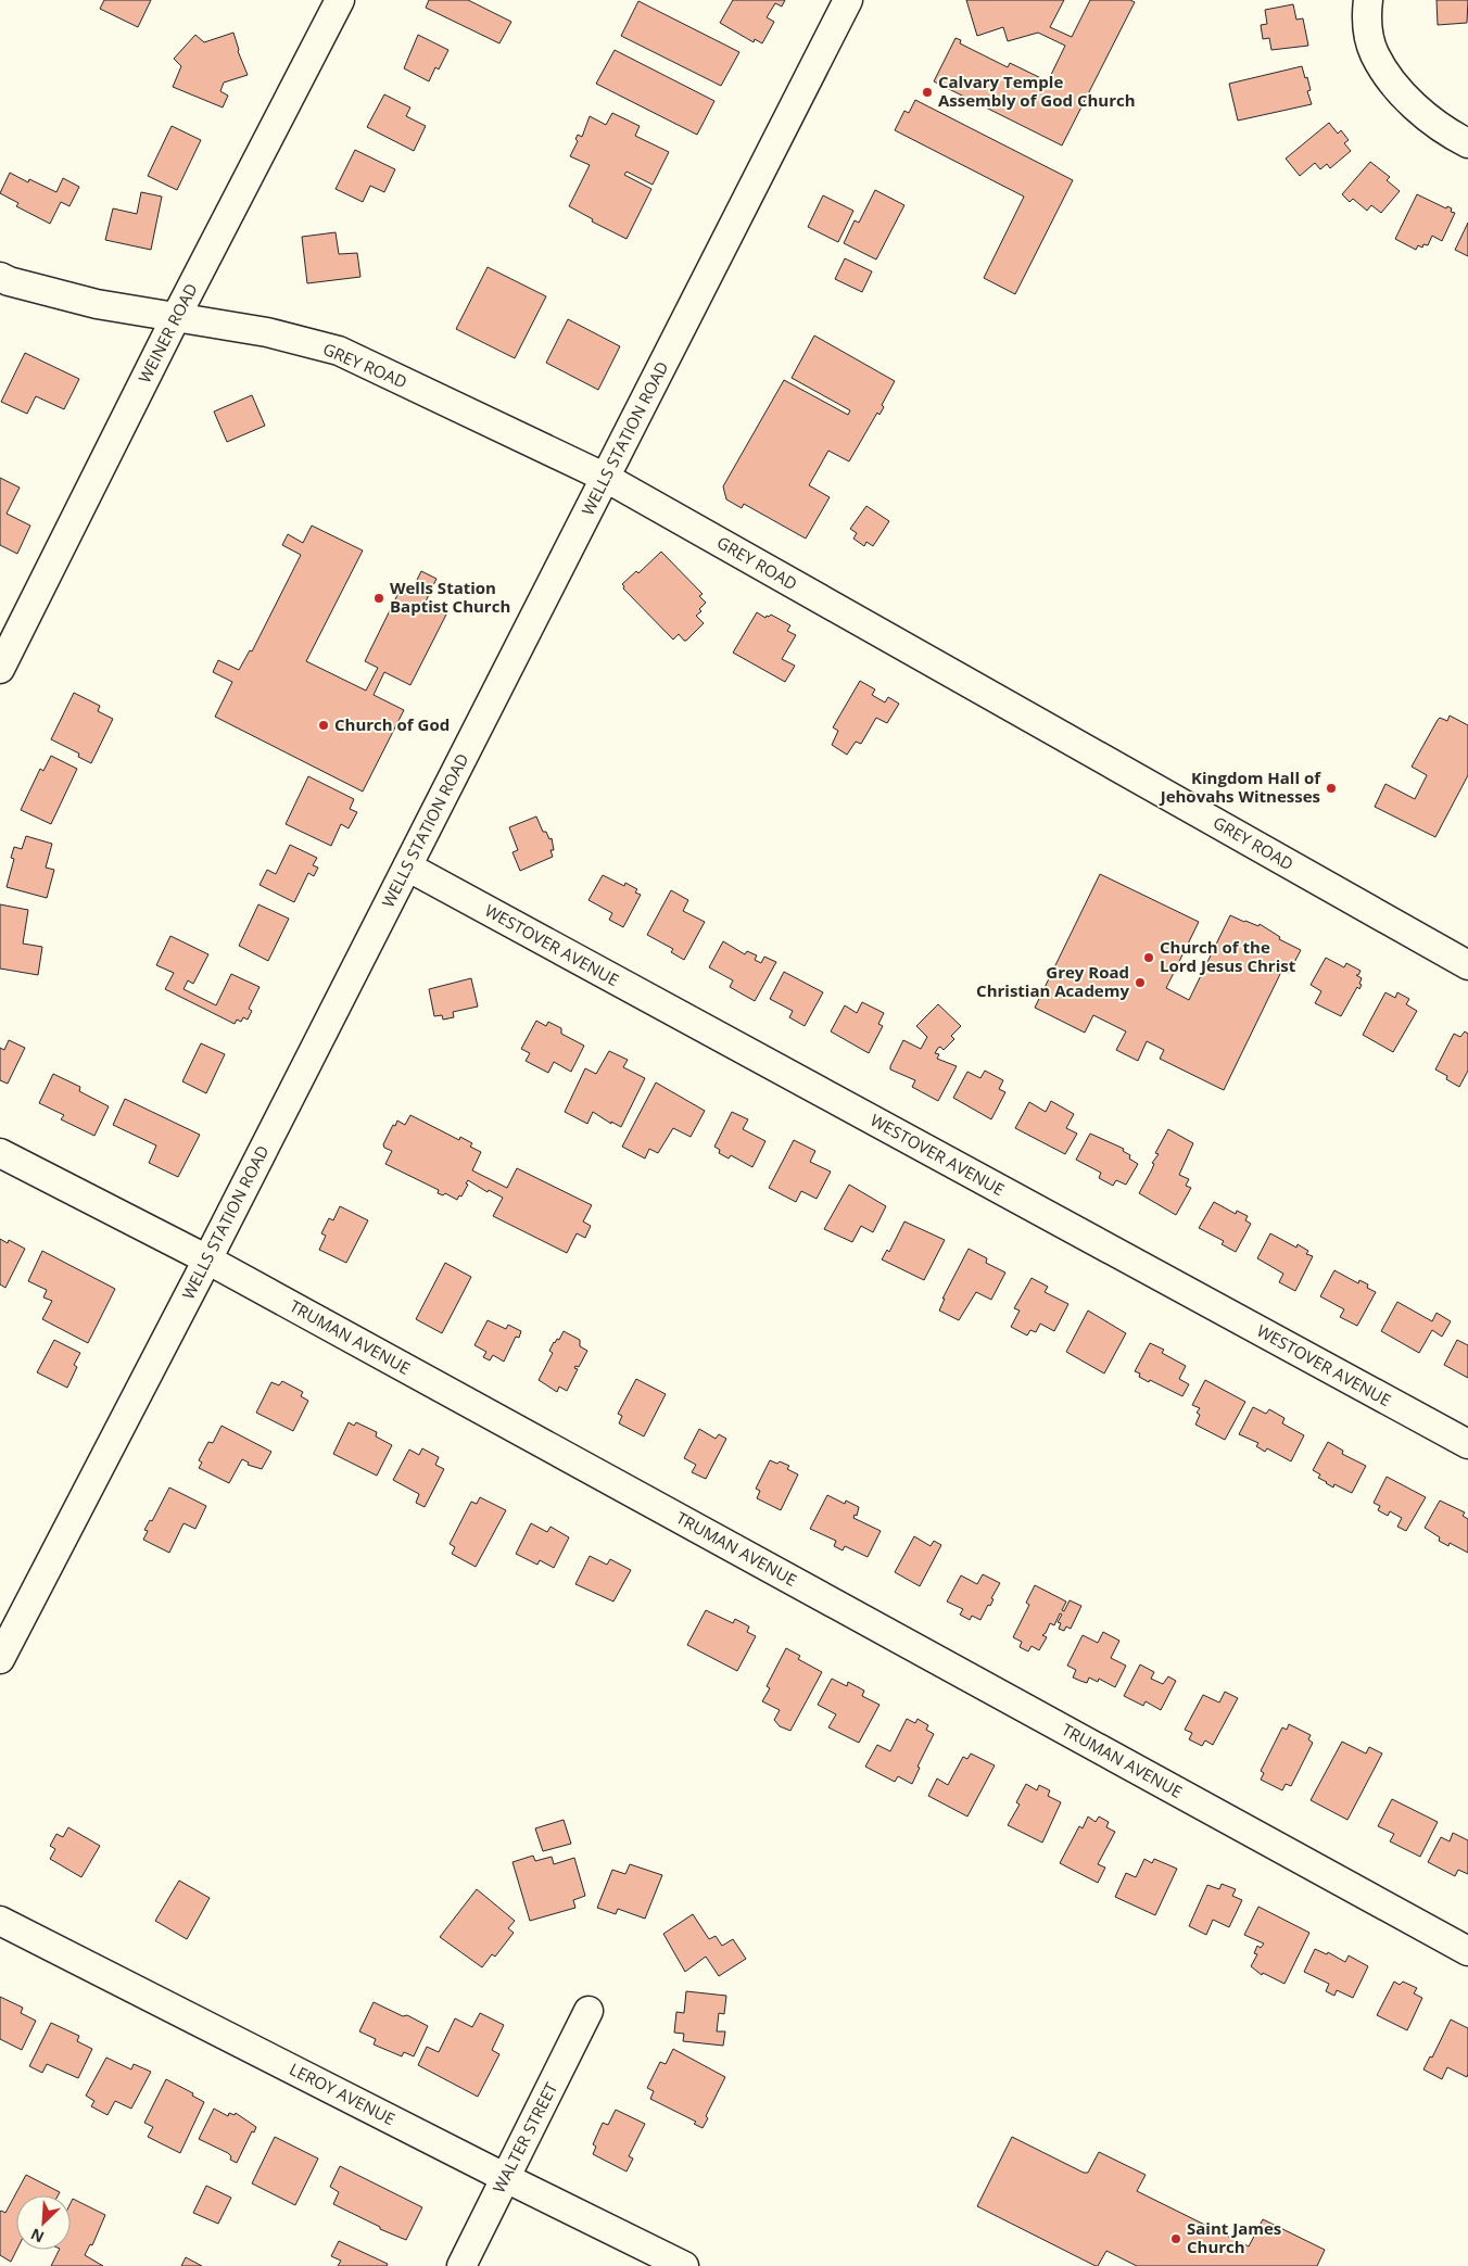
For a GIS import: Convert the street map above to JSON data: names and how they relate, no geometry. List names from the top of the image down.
{
  "streets": {
    "street": [
      "WEINER ROAD",
      "GREY ROAD",
      "WELLS STATION ROAD",
      "WESTOVER AVENUE",
      "TRUMAN AVENUE",
      "LEROY AVENUE",
      "WALTER STREET"
    ]
  },
  "crossings": [
    ["WEINER ROAD", "GREY ROAD"],
    ["GREY ROAD", "WELLS STATION ROAD"],
    ["WELLS STATION ROAD", "WESTOVER AVENUE"],
    ["WELLS STATION ROAD", "TRUMAN AVENUE"],
    ["LEROY AVENUE", "WALTER STREET"]
  ],
  "places": [
    "Calvary Temple Assembly of God Church",
    "Wells Station Baptist Church",
    "Church of God",
    "Kingdom Hall of Jehovahs Witnesses",
    "Church of the Lord Jesus Christ",
    "Grey Road Christian Academy",
    "Saint James Church"
  ],
  "north": "bottom left"
}
